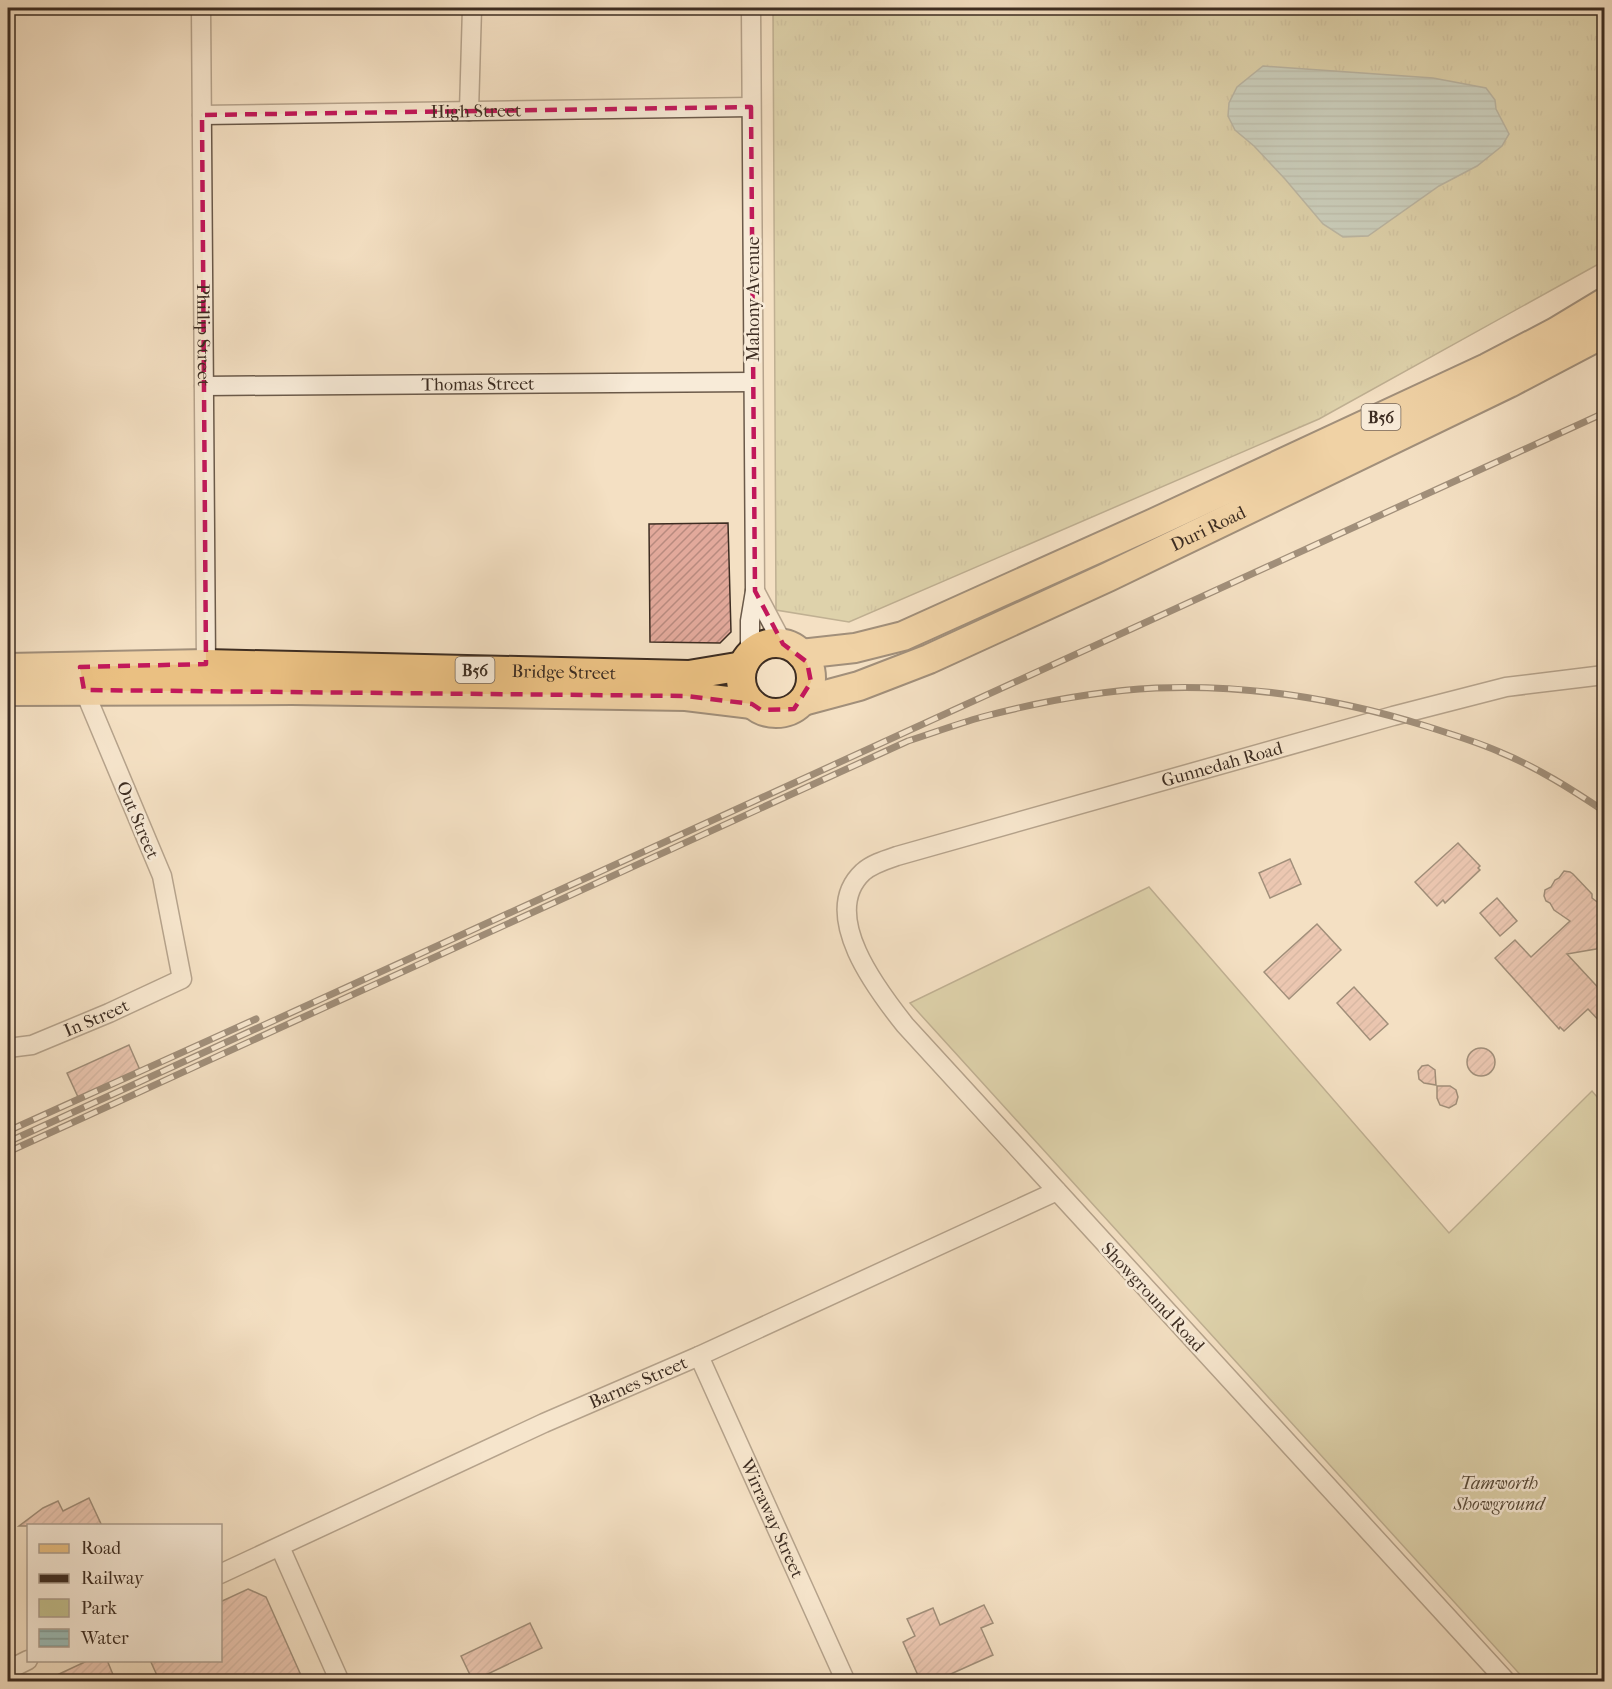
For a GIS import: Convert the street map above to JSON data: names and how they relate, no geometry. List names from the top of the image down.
{
  "streets": {
    "main road": ["B56", "Duri Road", "Bridge Street"],
    "street": [
      "High Street",
      "Mahony Avenue",
      "Phillip Street",
      "Thomas Street",
      "Gunnedah Road",
      "Out Street",
      "In Street",
      "Showground Road",
      "Barnes Street",
      "Wirraway Street"
    ]
  },
  "crossings": [
    ["High Street", "Mahony Avenue"],
    ["High Street", "Phillip Street"],
    ["Mahony Avenue", "Thomas Street"],
    ["Mahony Avenue", "B56"],
    ["Mahony Avenue", "Duri Road"],
    ["Mahony Avenue", "Bridge Street"],
    ["Phillip Street", "Thomas Street"],
    ["Phillip Street", "Bridge Street"],
    ["B56", "Duri Road"],
    ["B56", "Bridge Street"],
    ["Duri Road", "Bridge Street"],
    ["Bridge Street", "Out Street"],
    ["Gunnedah Road", "Showground Road"],
    ["Out Street", "In Street"],
    ["Showground Road", "Barnes Street"],
    ["Barnes Street", "Wirraway Street"]
  ],
  "parks": ["Tamworth Showground"],
  "legend": [
    "Road",
    "Railway",
    "Park",
    "Water"
  ]
}
